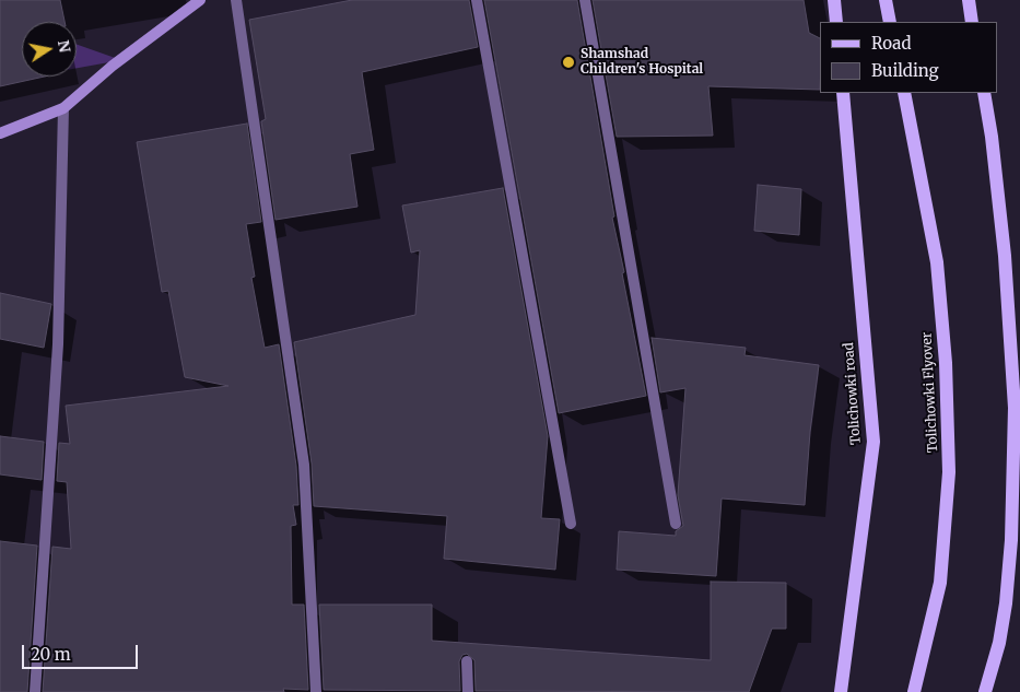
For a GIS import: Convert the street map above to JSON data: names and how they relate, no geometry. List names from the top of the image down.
{
  "streets": {
    "main road": ["Tolichowki Flyover", "Tolichowki road"]
  },
  "places": ["Shamshad Children's Hospital"],
  "legend": ["Road", "Building"],
  "scale_bar": "20 m",
  "north": "right"
}
